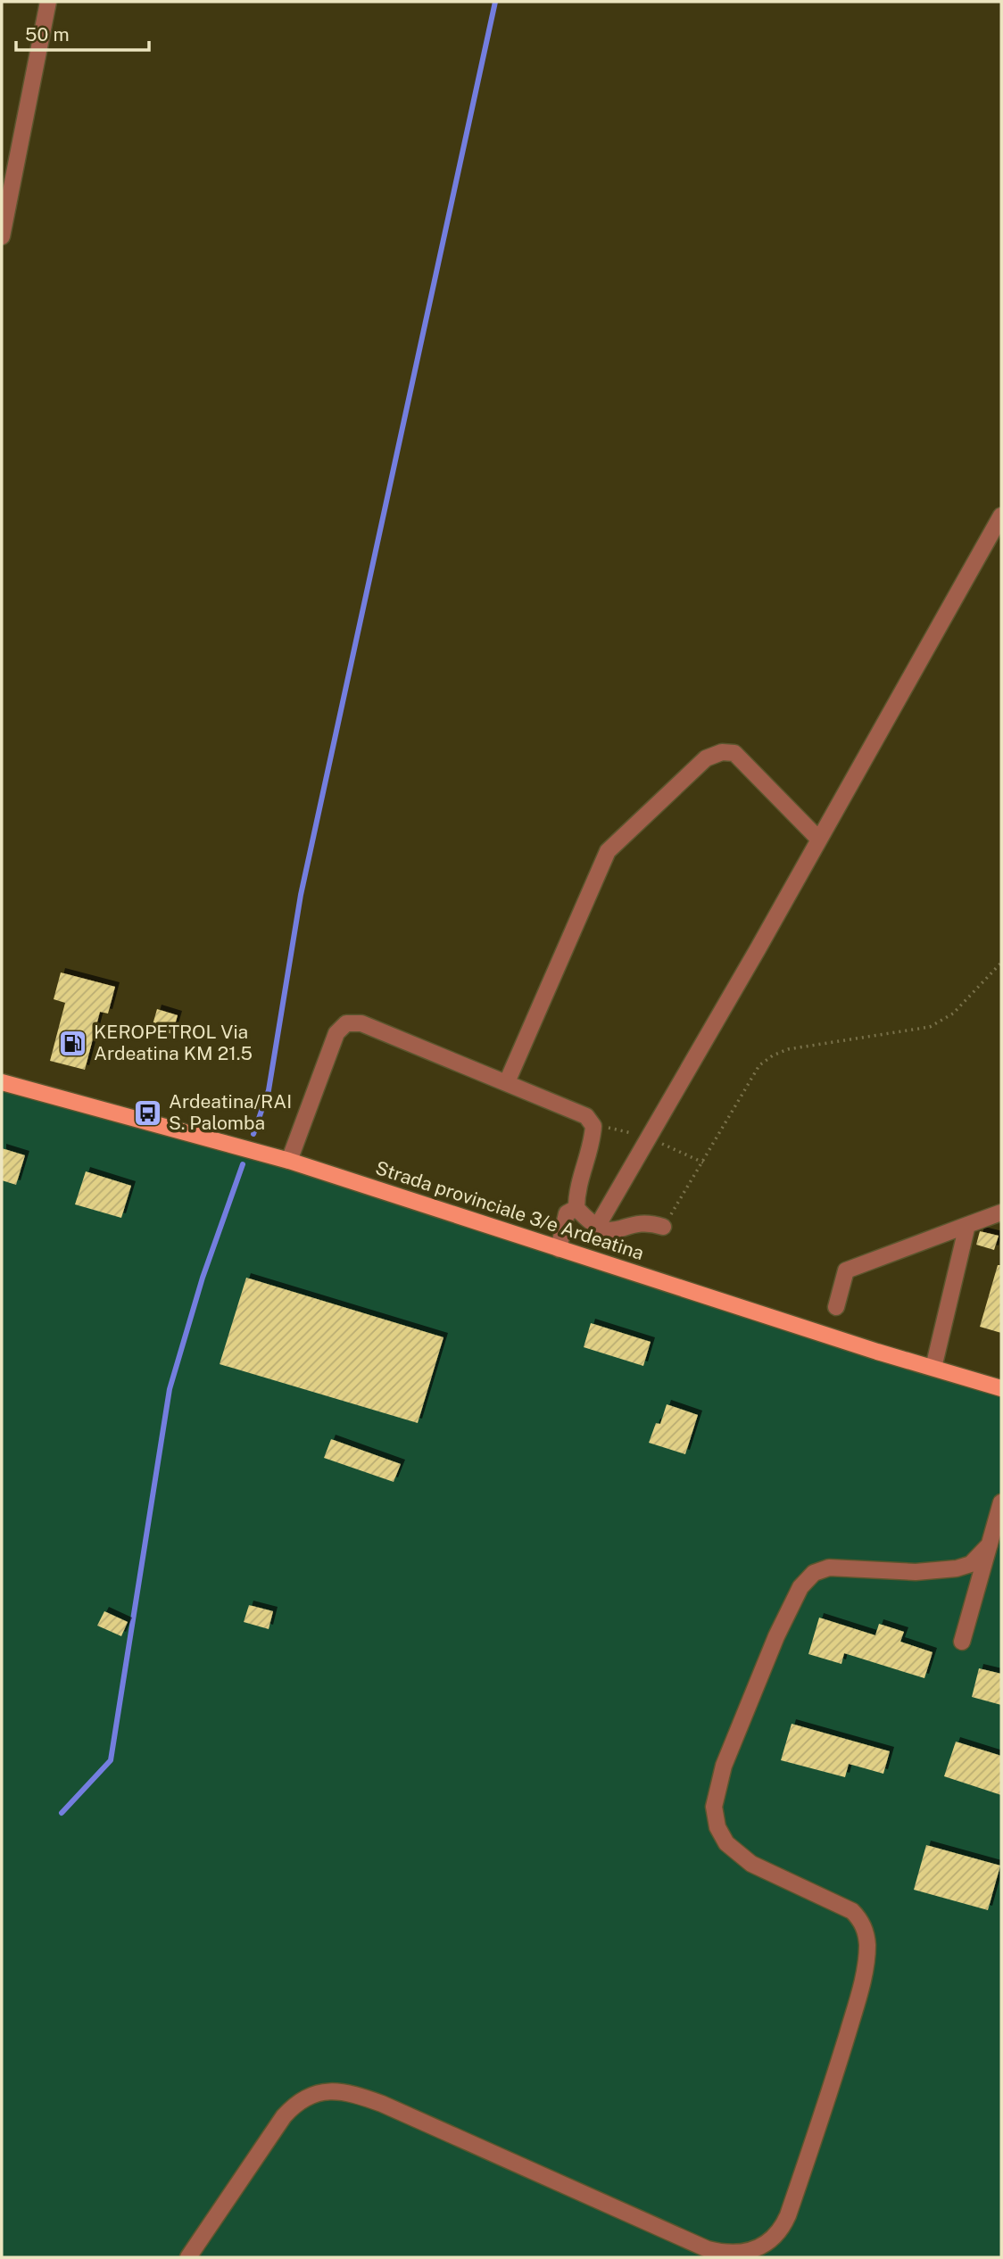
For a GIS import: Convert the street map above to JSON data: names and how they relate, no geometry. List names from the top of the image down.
{
  "streets": {
    "main road": ["Strada provinciale 3/e Ardeatina"]
  },
  "places": {
    "fuel station": ["KEROPETROL Via Ardeatina KM 21.5"],
    "bus stop": ["Ardeatina/RAI S. Palomba"]
  },
  "scale_bar": "50 m"
}
